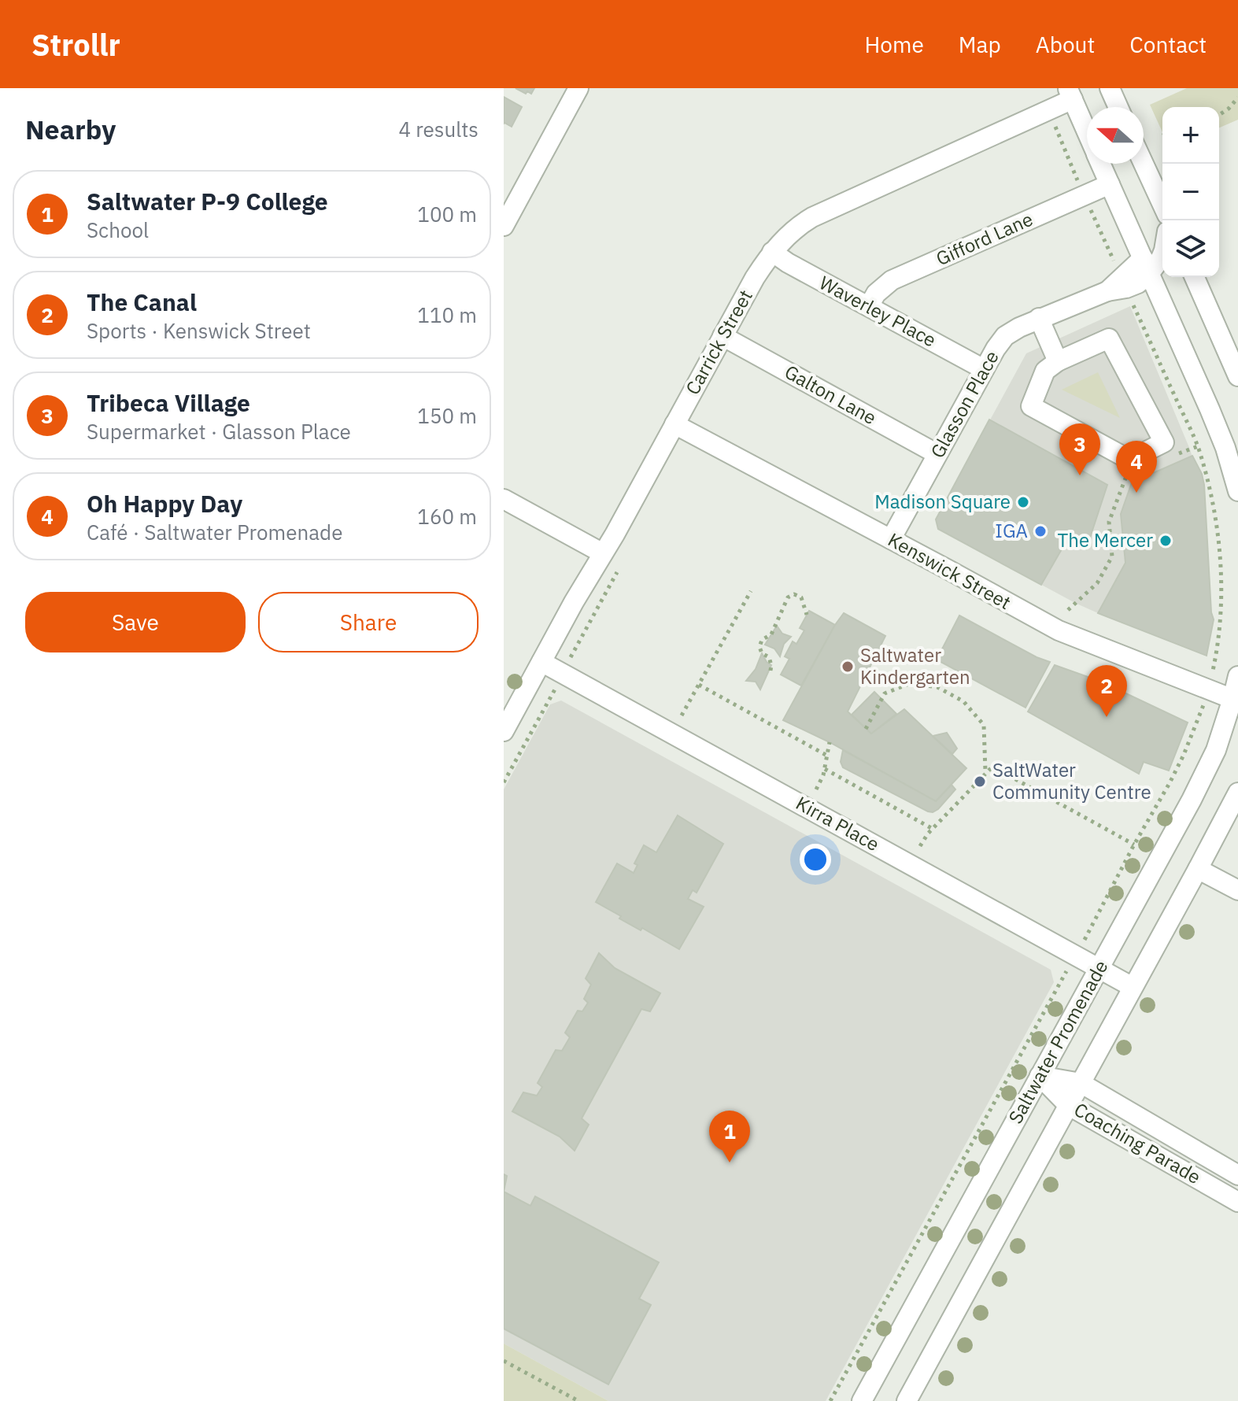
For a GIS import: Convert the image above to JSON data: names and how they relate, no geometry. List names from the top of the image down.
{
  "streets": {
    "street": [
      "Gifford Lane",
      "Waverley Place",
      "Carrick Street",
      "Galton Lane",
      "Glasson Place",
      "Kenswick Street",
      "Kirra Place",
      "Saltwater Promenade",
      "Coaching Parade"
    ]
  },
  "crossings": [
    ["Gifford Lane", "Waverley Place"],
    ["Waverley Place", "Carrick Street"],
    ["Waverley Place", "Glasson Place"],
    ["Carrick Street", "Galton Lane"],
    ["Carrick Street", "Kenswick Street"],
    ["Carrick Street", "Kirra Place"],
    ["Galton Lane", "Glasson Place"],
    ["Glasson Place", "Kenswick Street"],
    ["Kenswick Street", "Saltwater Promenade"],
    ["Kirra Place", "Saltwater Promenade"],
    ["Saltwater Promenade", "Coaching Parade"]
  ],
  "places": [
    "Madison Square",
    "IGA",
    "The Mercer",
    "Saltwater Kindergarten",
    "SaltWater Community Centre"
  ],
  "north": "left",
  "page": {
    "header": "Strollr",
    "nav": [
      "Home",
      "Map",
      "About",
      "Contact"
    ],
    "heading": ["Nearby", "4 results"],
    "map_buttons": ["+", "−"],
    "list": [
      {
        "mark": "1",
        "name": "Saltwater P-9 College",
        "note": "School",
        "value": "100 m"
      },
      {
        "mark": "2",
        "name": "The Canal",
        "note": "Sports · Kenswick Street",
        "value": "110 m"
      },
      {
        "mark": "3",
        "name": "Tribeca Village",
        "note": "Supermarket · Glasson Place",
        "value": "150 m"
      },
      {
        "mark": "4",
        "name": "Oh Happy Day",
        "note": "Café · Saltwater Promenade",
        "value": "160 m"
      }
    ],
    "pins": [
      "3",
      "4",
      "2",
      "1"
    ],
    "buttons": ["Save", "Share"]
  }
}
